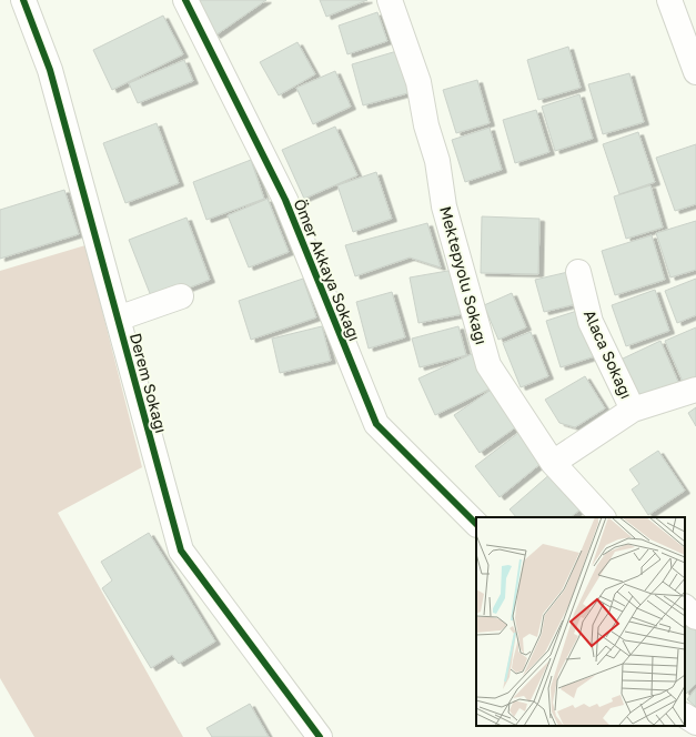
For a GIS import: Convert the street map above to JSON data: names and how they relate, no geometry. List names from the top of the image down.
{
  "streets": {
    "street": [
      "Ömer Akkaya Sokağı",
      "Mektepyolu Sokağı",
      "Alaca Sokağı",
      "Derem Sokağı"
    ]
  }
}
